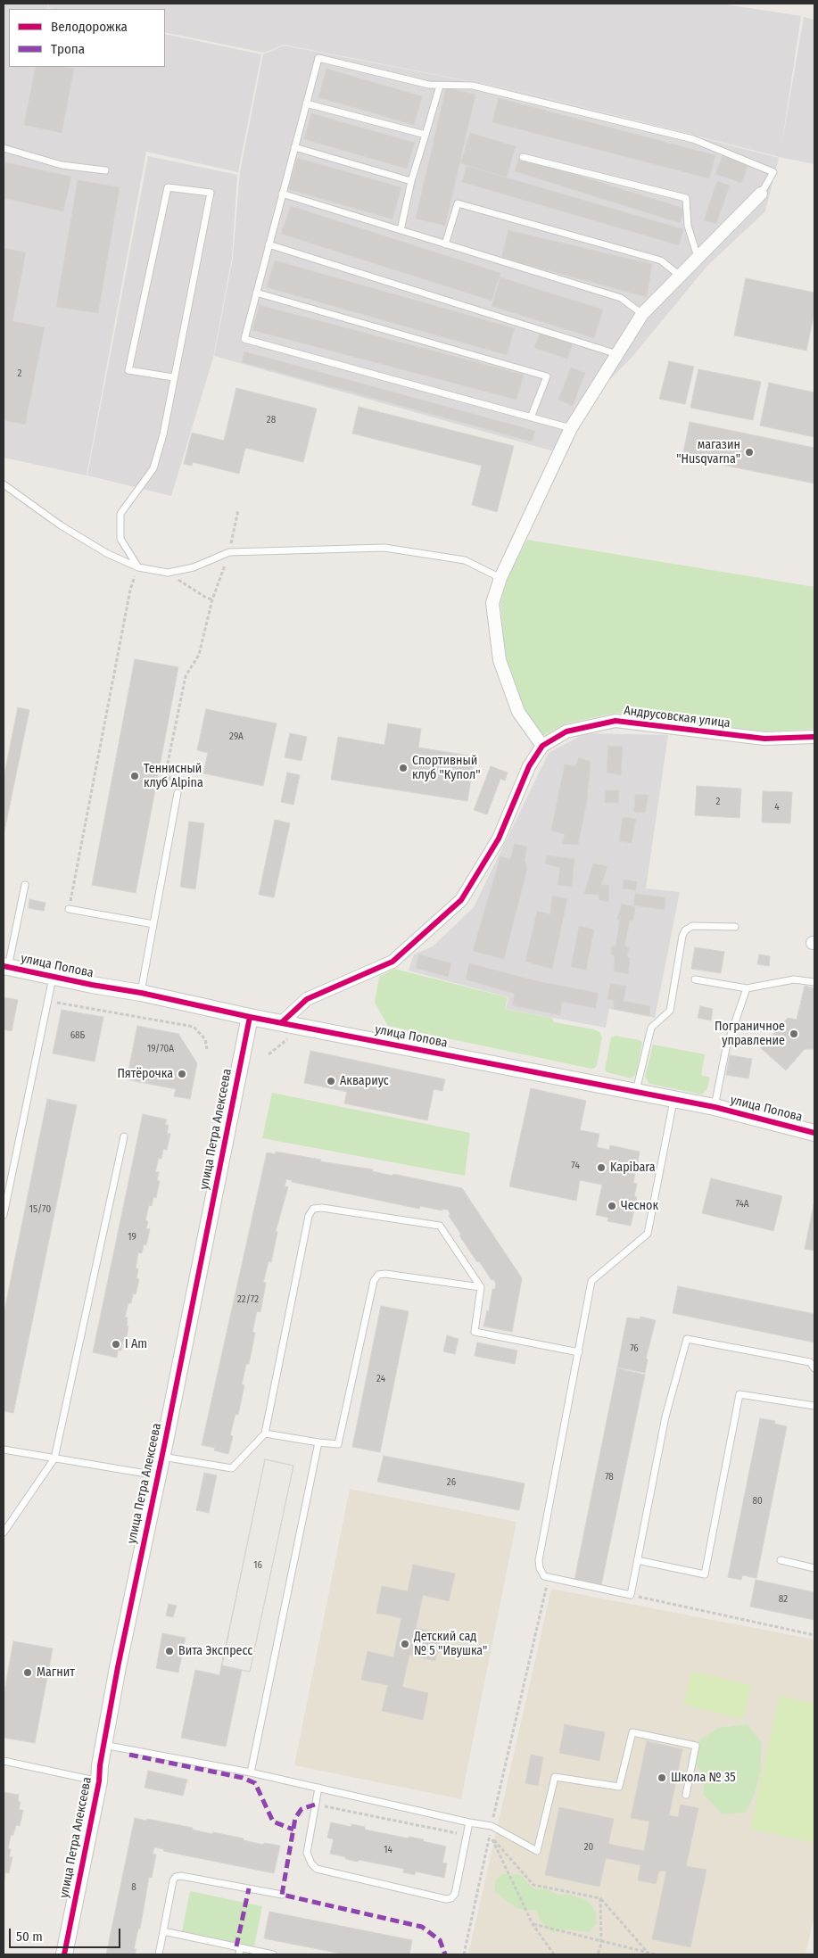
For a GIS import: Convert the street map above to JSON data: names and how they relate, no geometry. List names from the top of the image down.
{
  "streets": {
    "street": ["Андрусовская улица", "улица Попова", "улица Петра Алексеева"]
  },
  "crossings": [
    ["улица Попова", "улица Петра Алексеева"]
  ],
  "places": [
    "магазин \"Husqvarna\"",
    "Спортивный клуб \"Купол\"",
    "Теннисный клуб Alpina",
    "Пограничное управление",
    "Пятёрочка",
    "Аквариус",
    "Kapibara",
    "Чеснок",
    "I Am",
    "Детский сад № 5 \"Ивушка\"",
    "Вита Экспресс",
    "Магнит",
    "Школа № 35"
  ],
  "house_numbers": [
    "2",
    "28",
    "29А",
    "2",
    "4",
    "68Б",
    "19/70А",
    "74",
    "74А",
    "15/70",
    "19",
    "22/72",
    "76",
    "24",
    "78",
    "26",
    "80",
    "16",
    "82",
    "20",
    "14",
    "8"
  ],
  "legend": ["Велодорожка", "Тропа"],
  "scale_bar": "50 m"
}
